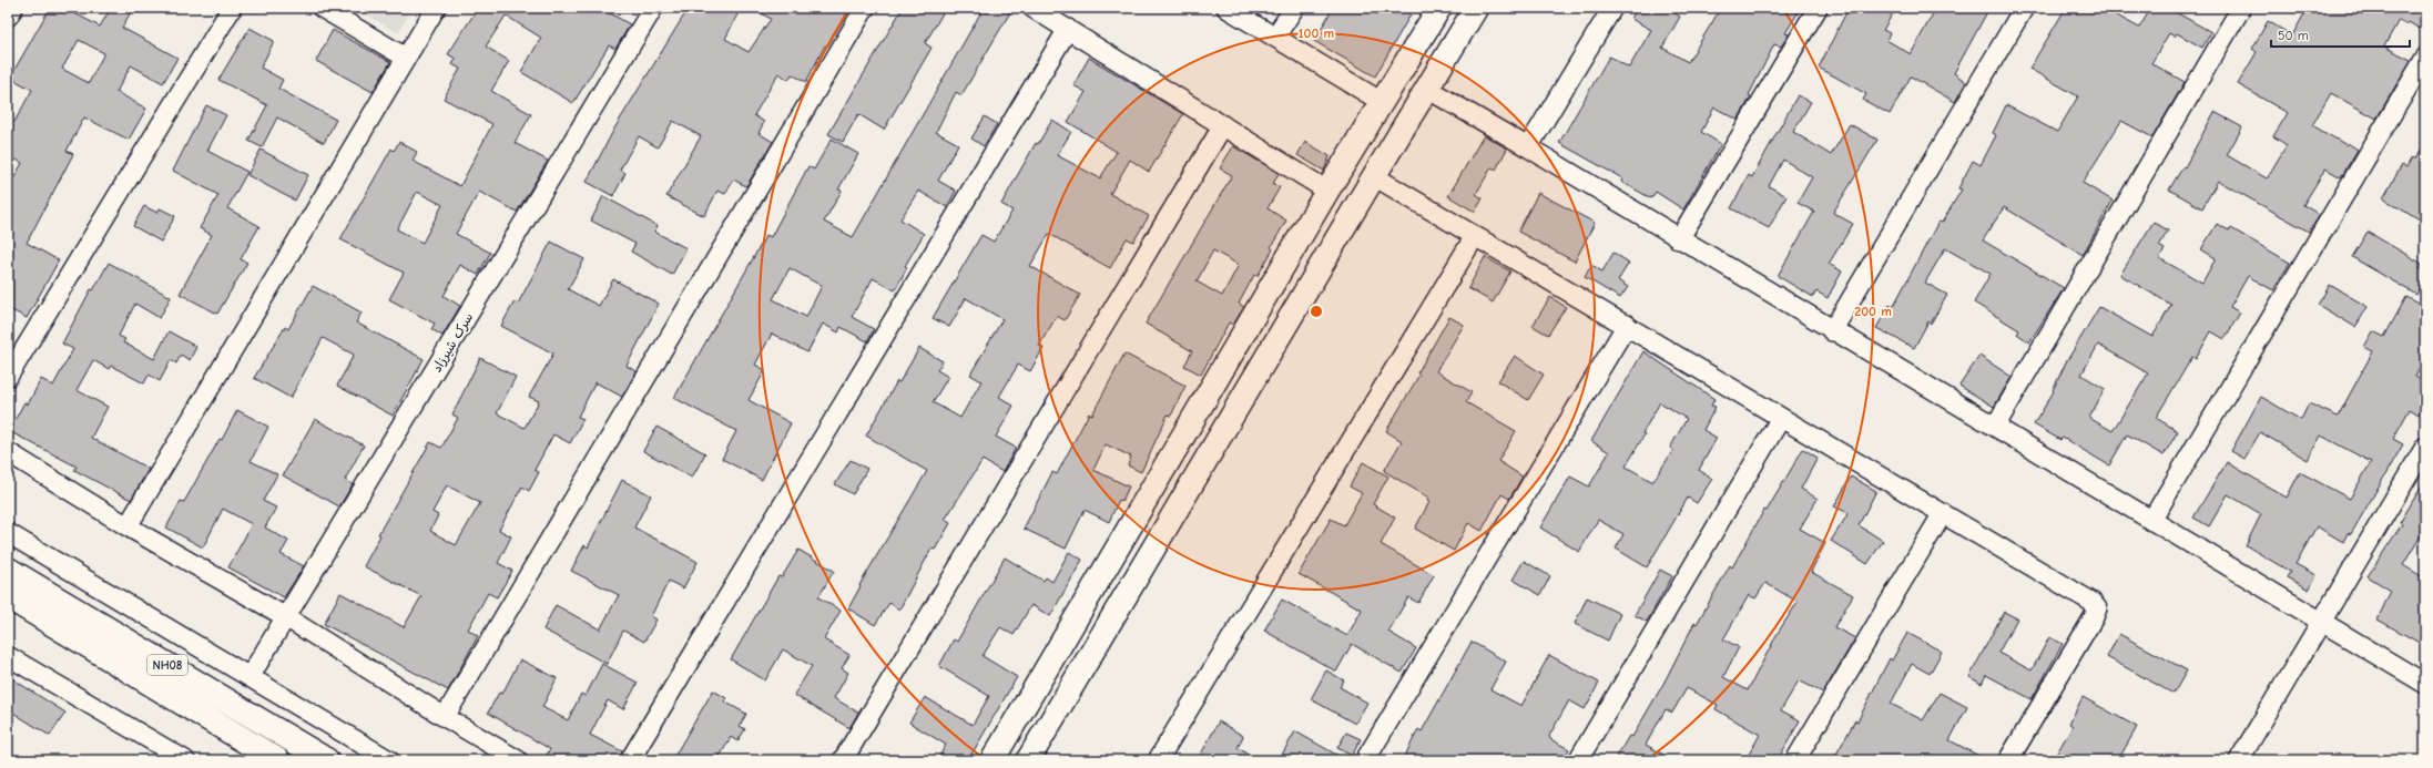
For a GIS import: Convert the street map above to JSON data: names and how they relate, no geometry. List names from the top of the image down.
{
  "streets": {
    "highway": ["NH08"],
    "street": ["سرک شیرزاد"]
  },
  "scale_bar": "50 m",
  "rings": ["100 m", "200 m"]
}
